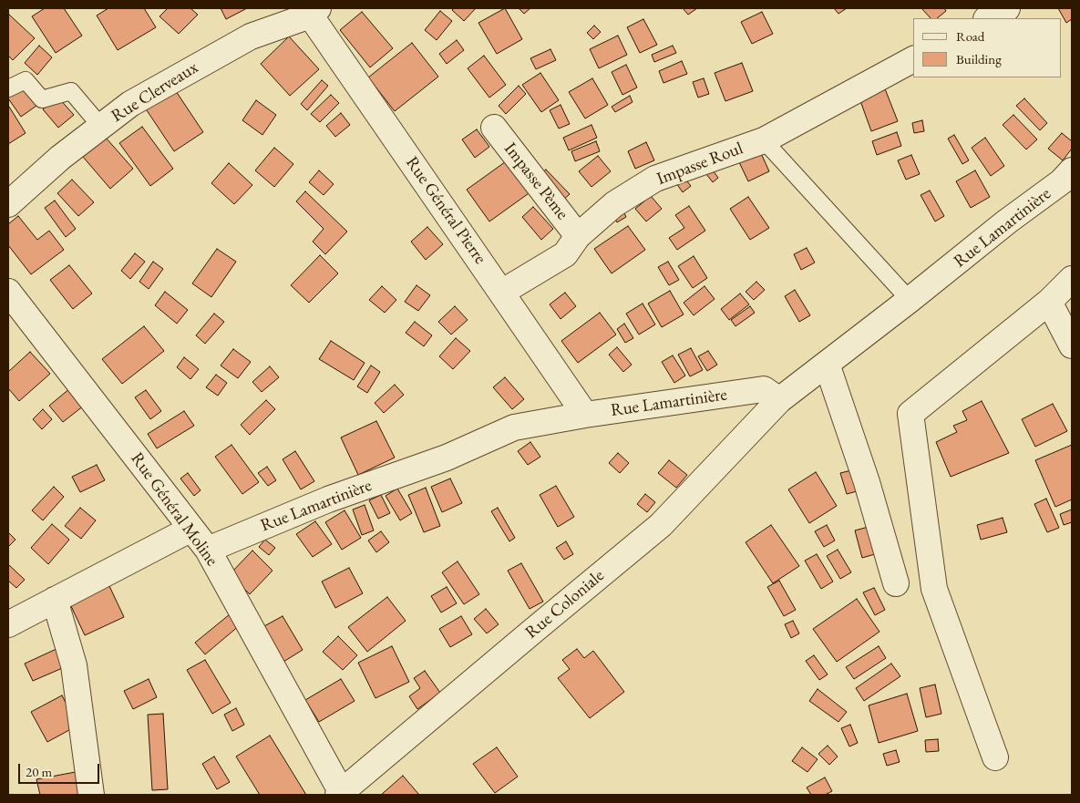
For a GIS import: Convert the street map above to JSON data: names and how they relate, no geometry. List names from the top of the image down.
{
  "streets": {
    "street": [
      "Rue Clerveaux",
      "Impasse Roul",
      "Impasse Pème",
      "Rue Général Pierre",
      "Rue Lamartinière",
      "Rue Général Moline",
      "Rue Coloniale"
    ]
  },
  "crossings": [
    ["Rue Clerveaux", "Rue Général Pierre"],
    ["Impasse Roul", "Impasse Pème"],
    ["Impasse Roul", "Rue Général Pierre"],
    ["Rue Général Pierre", "Rue Lamartinière"],
    ["Rue Lamartinière", "Rue Général Moline"],
    ["Rue Lamartinière", "Rue Coloniale"],
    ["Rue Général Moline", "Rue Coloniale"]
  ],
  "legend": ["Road", "Building"],
  "scale_bar": "20 m"
}
